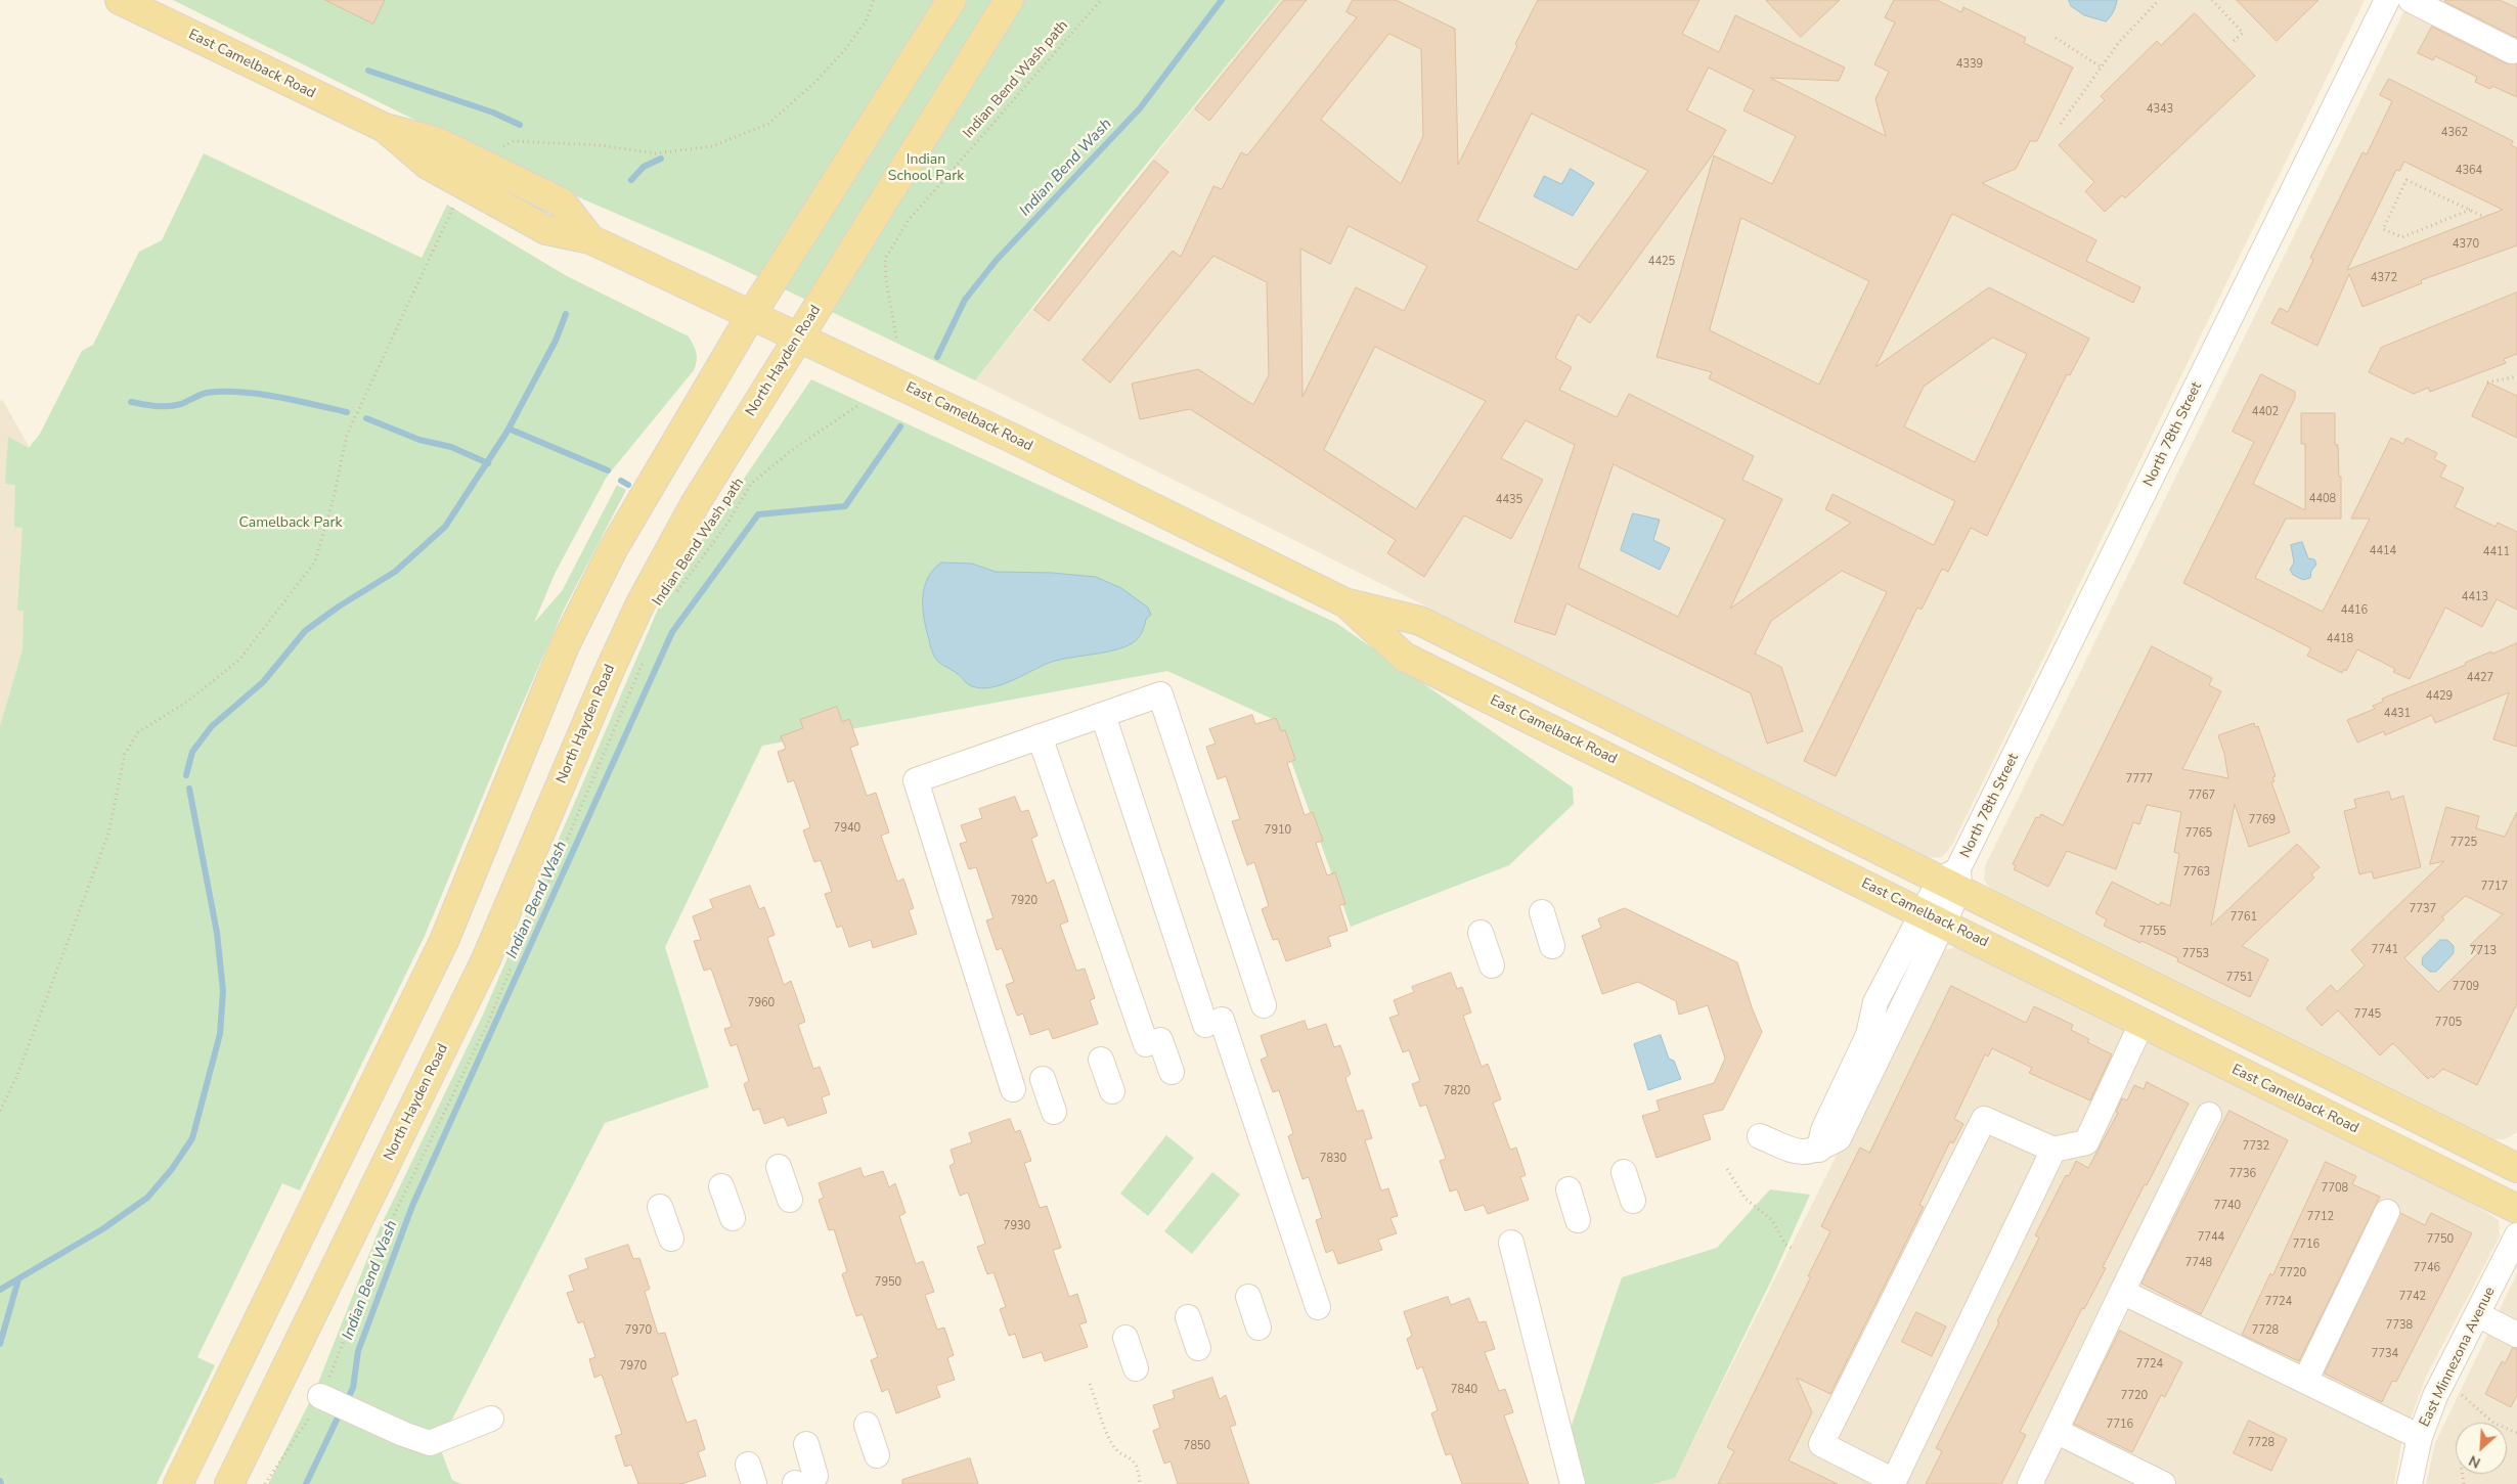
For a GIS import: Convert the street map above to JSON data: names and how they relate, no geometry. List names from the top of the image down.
{
  "streets": {
    "main road": ["East Camelback Road", "North Hayden Road"],
    "street": ["North 78th Street", "East Minnezona Avenue"],
    "path": ["Indian Bend Wash path"]
  },
  "crossings": [
    ["East Camelback Road", "North Hayden Road"],
    ["East Camelback Road", "North 78th Street"]
  ],
  "water": ["Indian Bend Wash"],
  "parks": ["Indian School Park", "Camelback Park"],
  "house_numbers": [
    "4339",
    "4343",
    "4362",
    "4364",
    "4370",
    "4425",
    "4372",
    "4402",
    "4408",
    "4435",
    "4414",
    "4411",
    "4413",
    "4416",
    "4418",
    "4427",
    "4429",
    "4431",
    "7777",
    "7767",
    "7769",
    "7940",
    "7910",
    "7765",
    "7725",
    "7763",
    "7717",
    "7920",
    "7737",
    "7761",
    "7755",
    "7741",
    "7713",
    "7753",
    "7751",
    "7709",
    "7960",
    "7745",
    "7705",
    "7820",
    "7732",
    "7830",
    "7736",
    "7708",
    "7740",
    "7712",
    "7930",
    "7744",
    "7750",
    "7716",
    "7748",
    "7746",
    "7720",
    "7950",
    "7742",
    "7724",
    "7738",
    "7970",
    "7728",
    "7734",
    "7724",
    "7970",
    "7840",
    "7720",
    "7716",
    "7728",
    "7850"
  ],
  "north": "bottom left"
}
